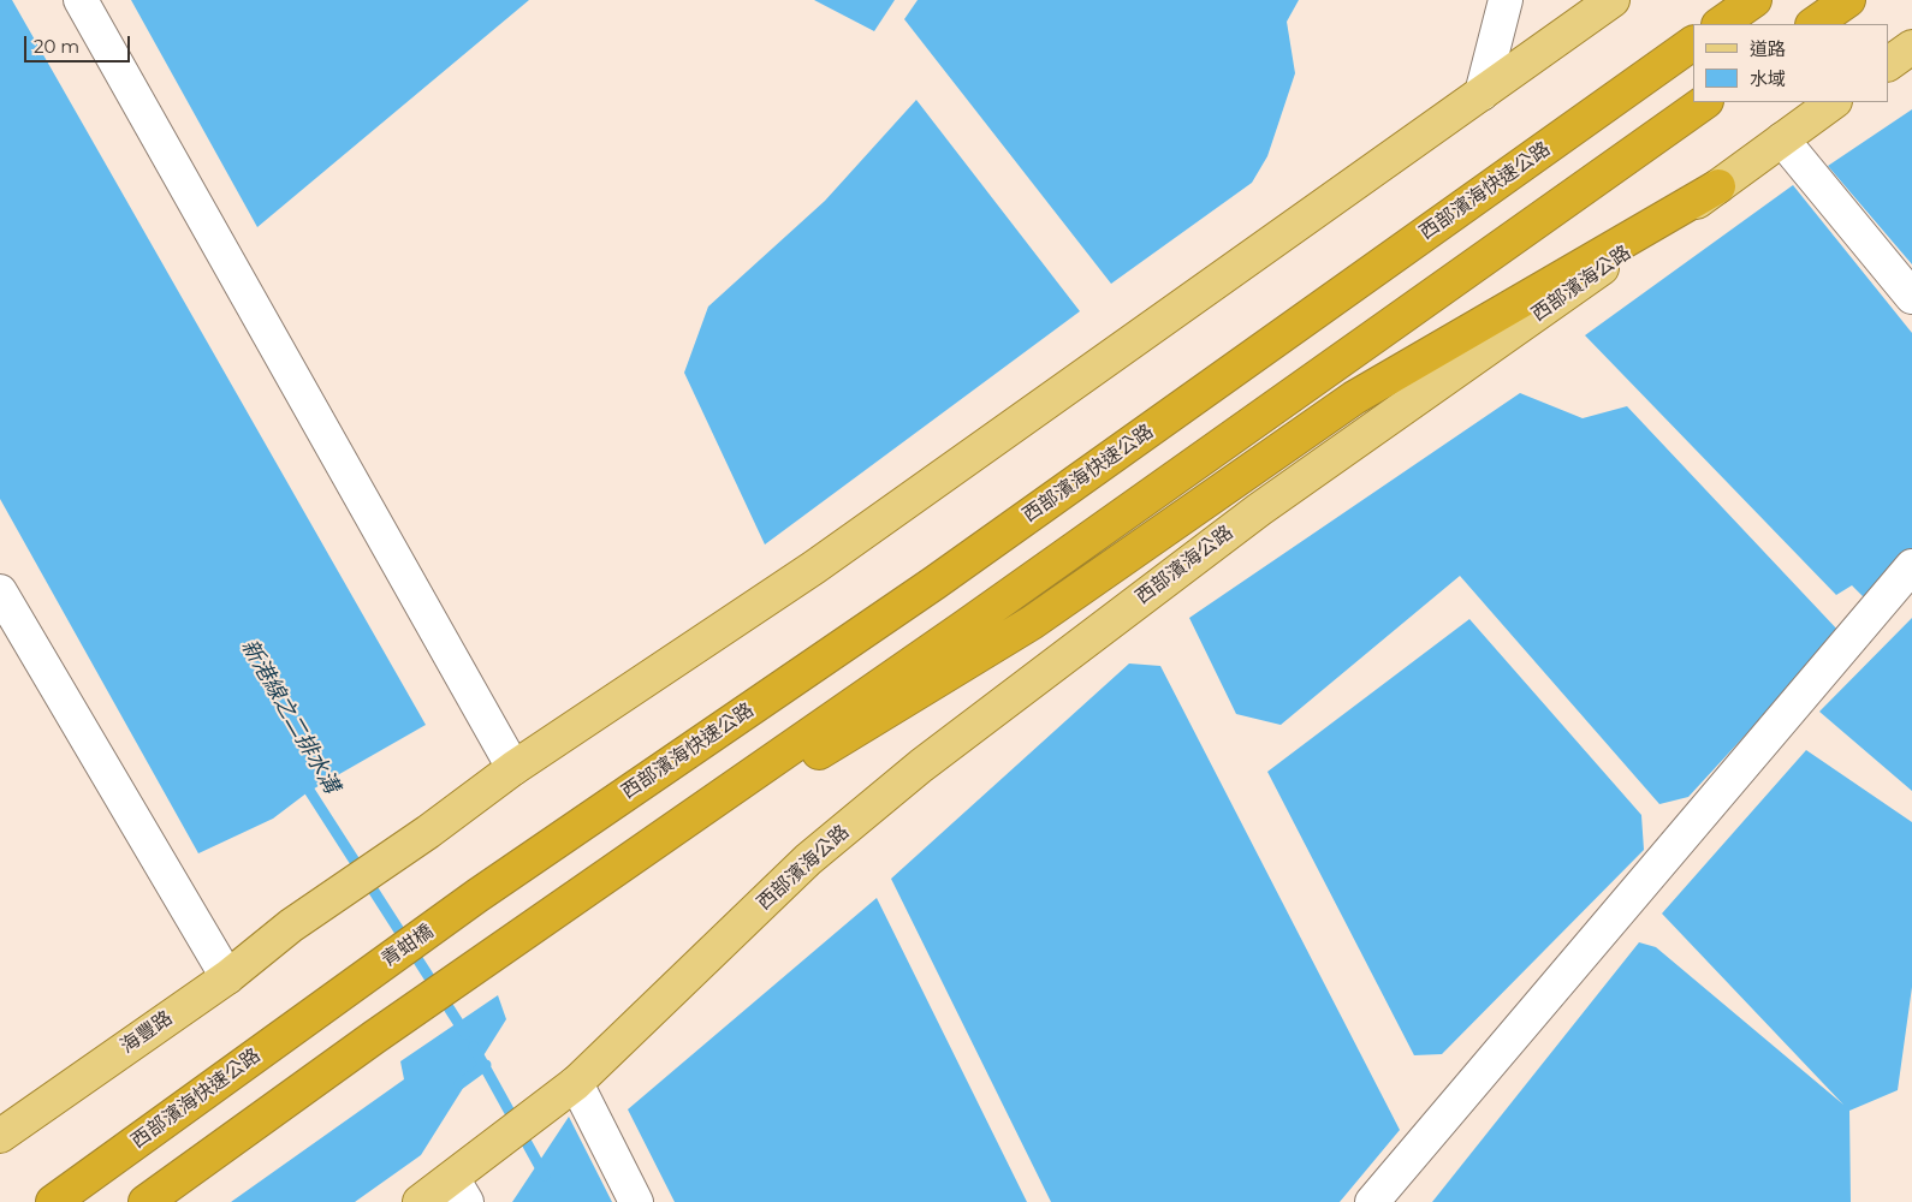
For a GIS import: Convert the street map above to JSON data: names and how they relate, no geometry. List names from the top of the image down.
{
  "streets": {
    "highway": ["西部濱海快速公路", "青蚶橋"],
    "main road": ["西部濱海公路", "海豐路"]
  },
  "crossings": [
    ["西部濱海快速公路", "青蚶橋"]
  ],
  "water": ["新港線之二排水溝"],
  "legend": ["道路", "水域"],
  "scale_bar": "20 m"
}
